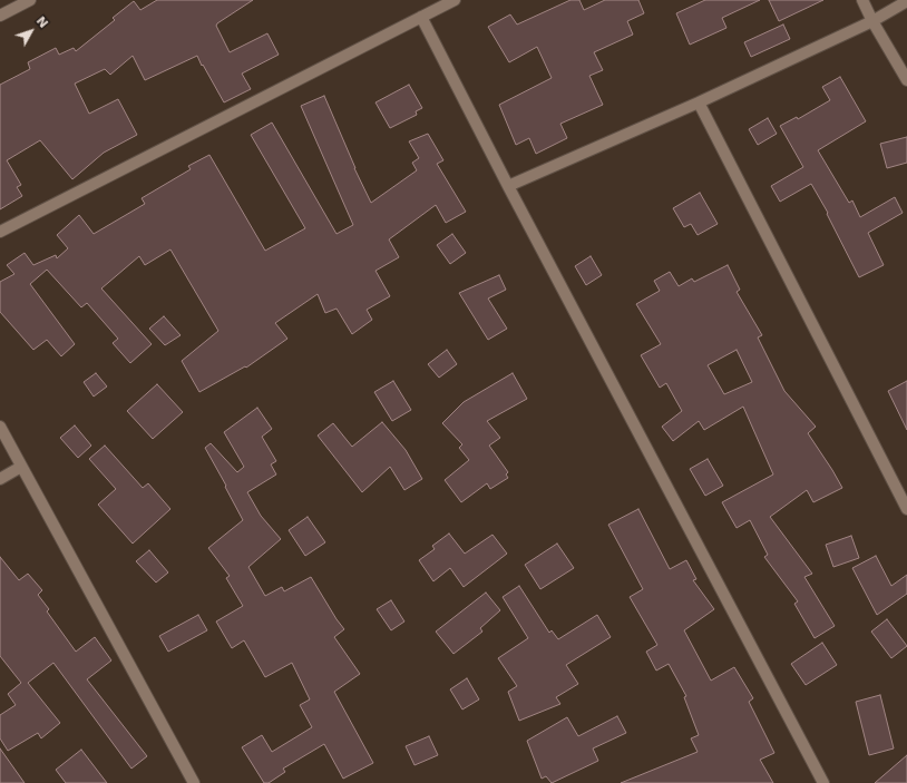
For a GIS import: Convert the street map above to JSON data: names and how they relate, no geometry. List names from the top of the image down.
{
  "north": "top right"
}
